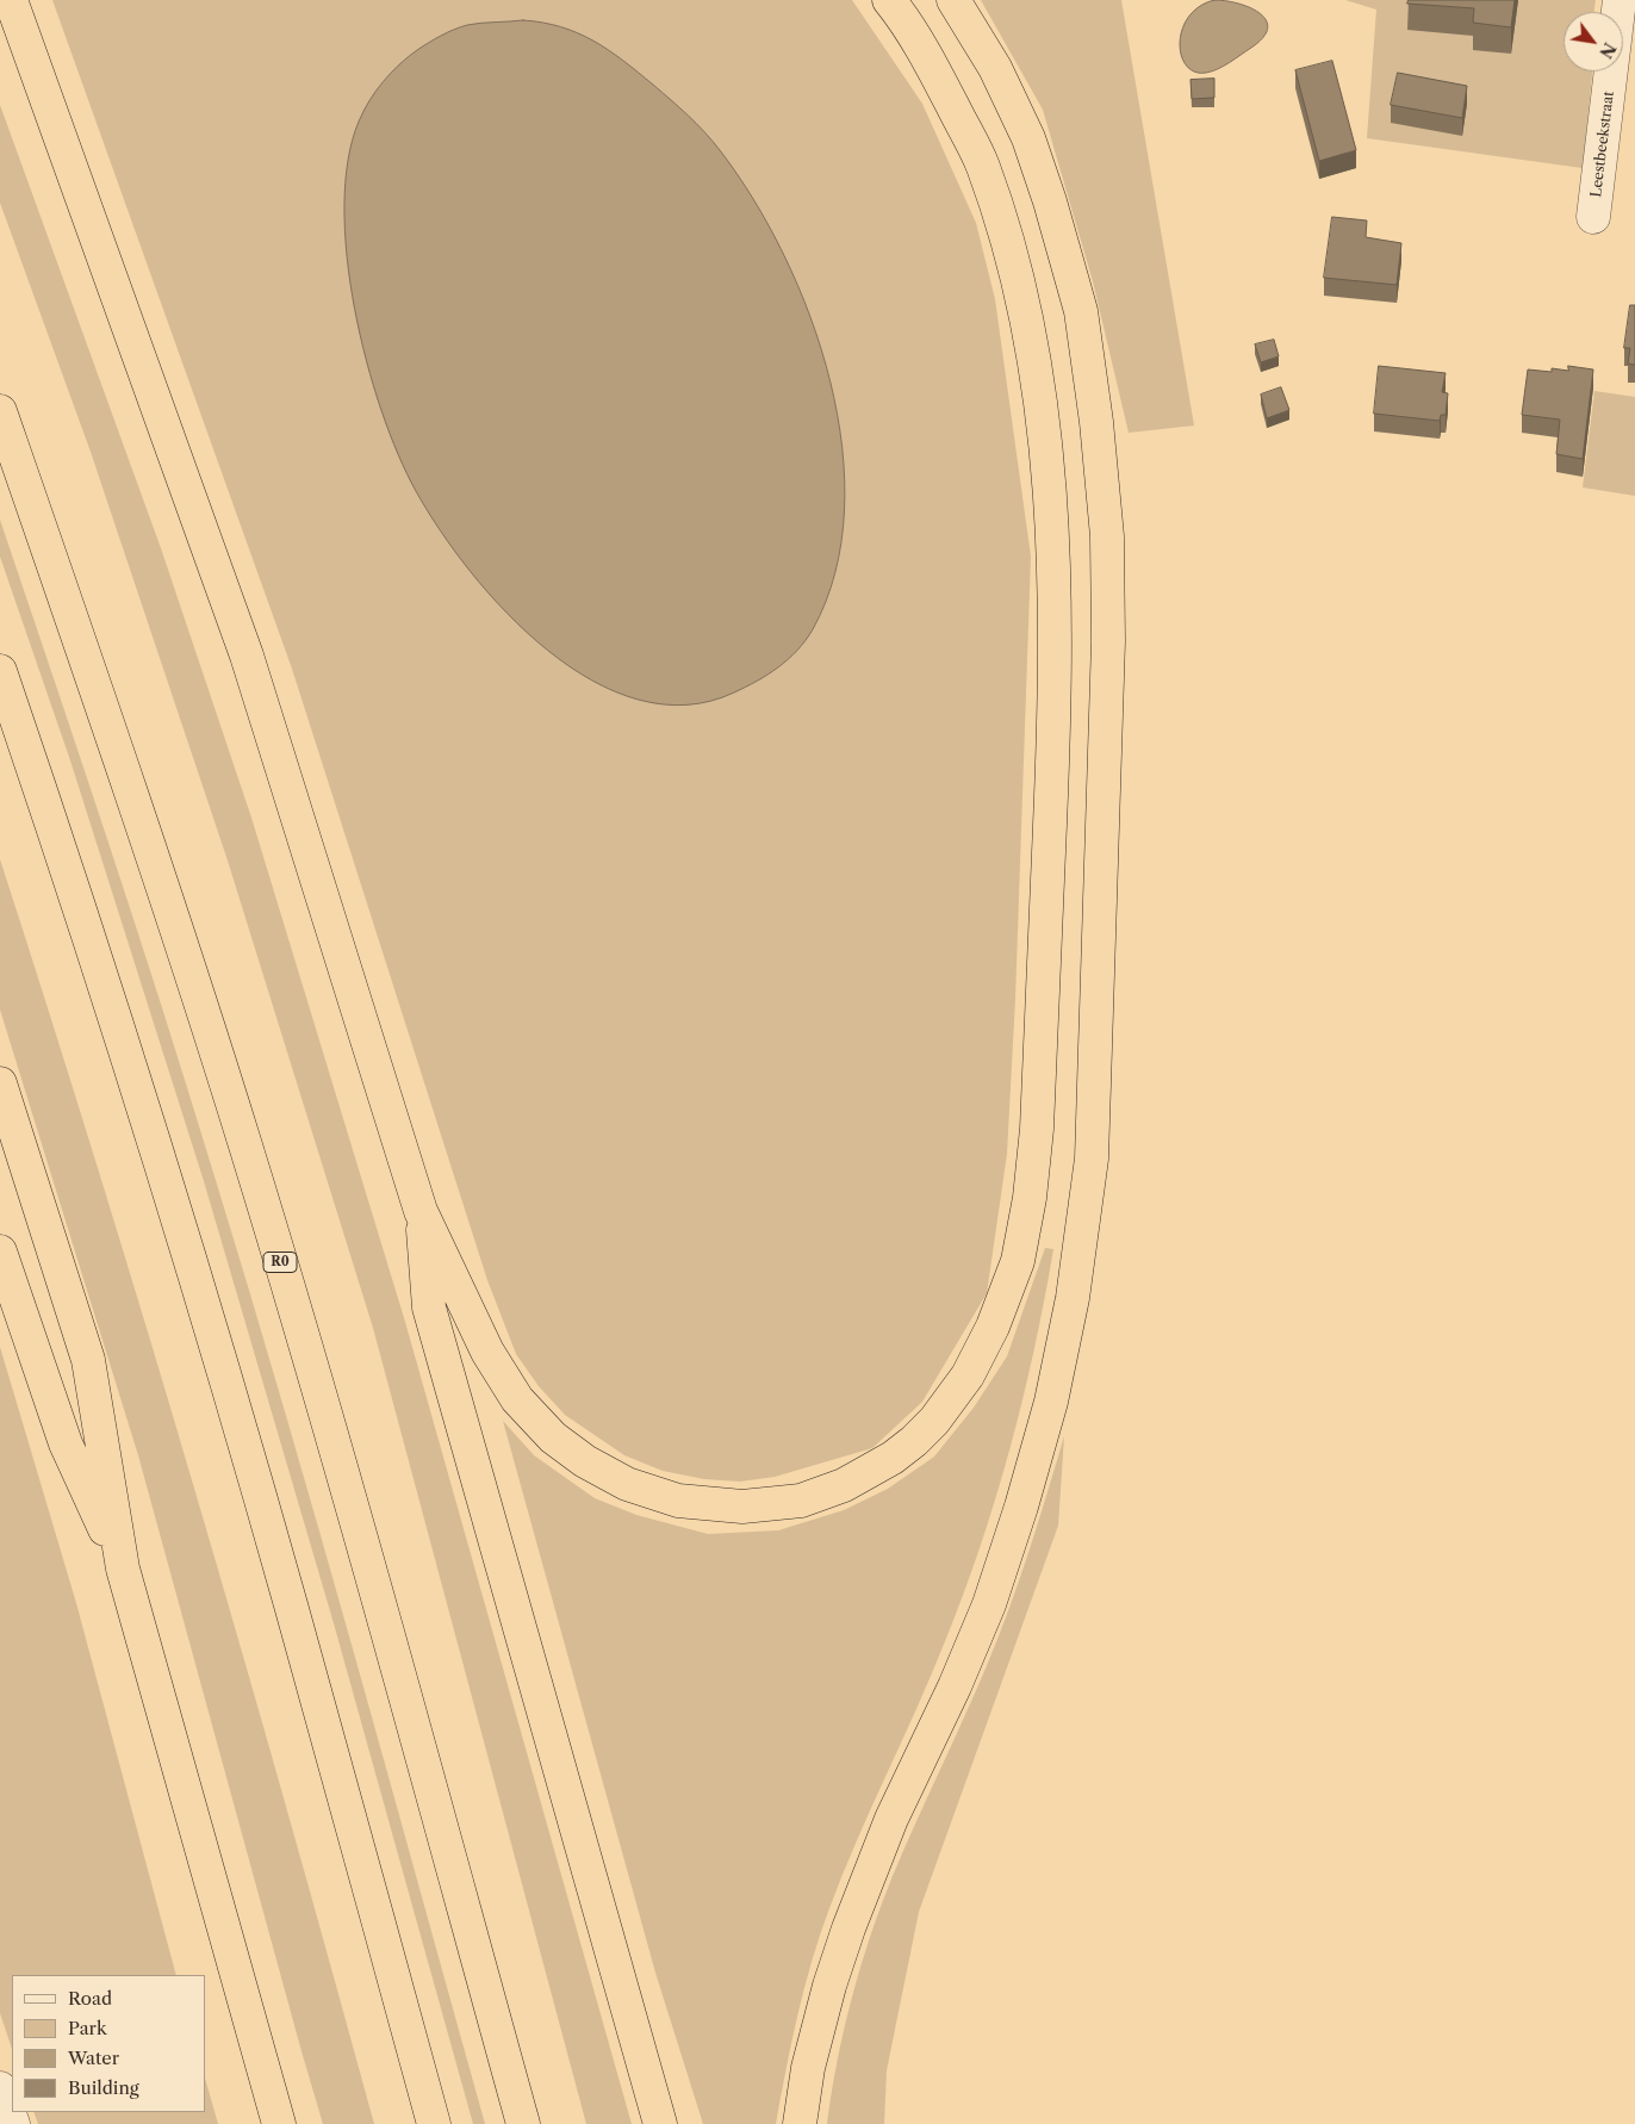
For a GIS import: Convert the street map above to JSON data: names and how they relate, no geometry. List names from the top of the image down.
{
  "streets": {
    "highway": ["R0"],
    "street": ["Leestbeekstraat"]
  },
  "legend": [
    "Road",
    "Park",
    "Water",
    "Building"
  ],
  "north": "bottom right"
}
